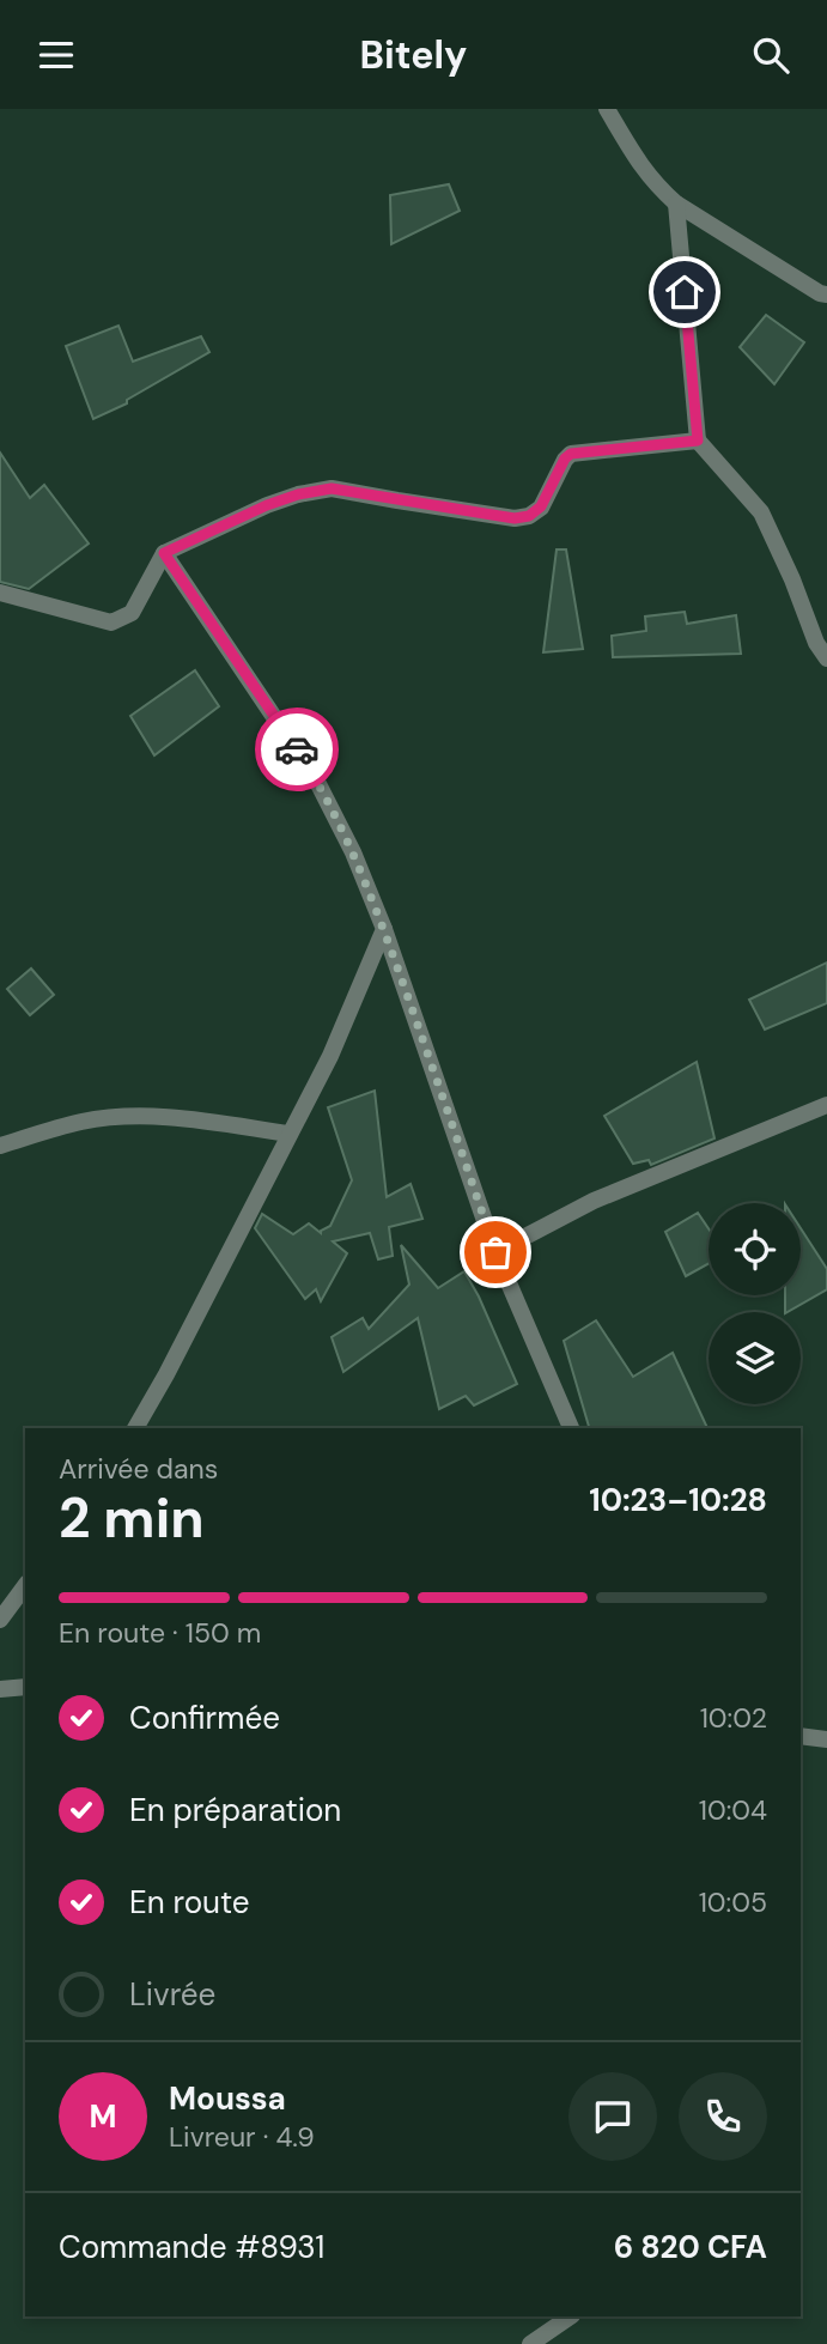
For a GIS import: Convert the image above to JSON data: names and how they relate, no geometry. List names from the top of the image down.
{
  "page": {
    "header": "Bitely",
    "heading": ["2 min", "Arrivée dans", "10:23–10:28"],
    "panel": [
      "Moussa",
      "Livreur · 4.9",
      "Commande #8931",
      "6 820 CFA"
    ],
    "bar": "En route · 150 m",
    "list": [
      ["Confirmée", "10:02"],
      ["En préparation", "10:04"],
      ["En route", "10:05"],
      "Livrée"
    ],
    "round": "M"
  }
}
